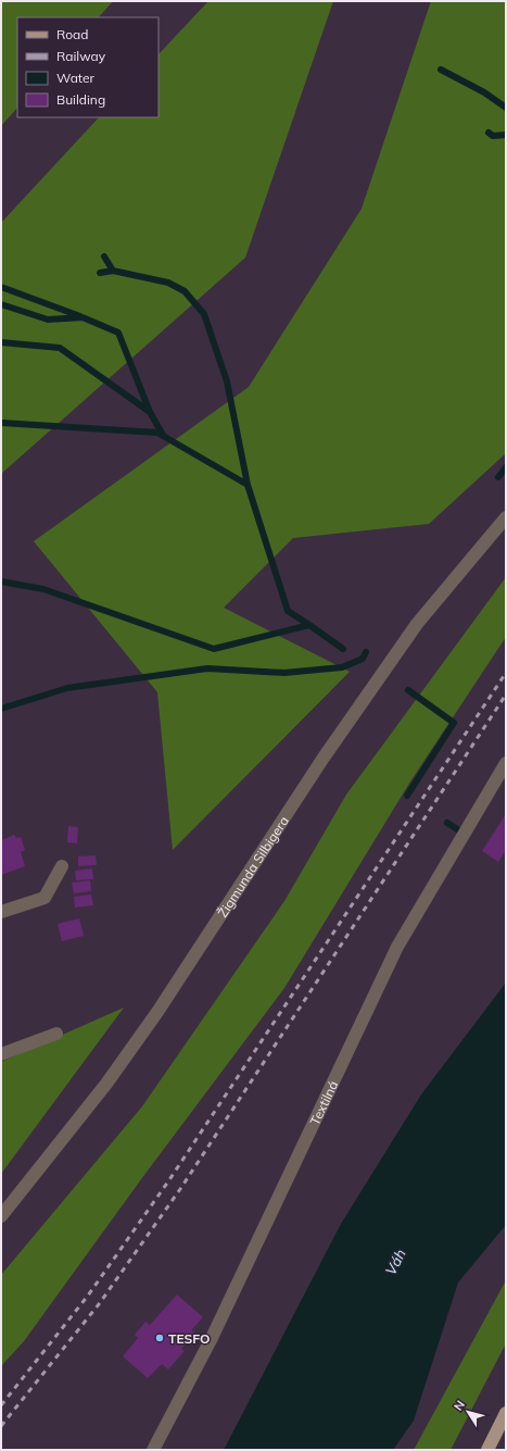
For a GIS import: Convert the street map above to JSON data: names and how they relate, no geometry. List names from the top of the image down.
{
  "streets": {
    "street": ["Žigmunda Silbigera", "Textilná"]
  },
  "water": ["Váh"],
  "places": ["TESFO"],
  "legend": [
    "Road",
    "Railway",
    "Water",
    "Building"
  ],
  "north": "top left"
}
